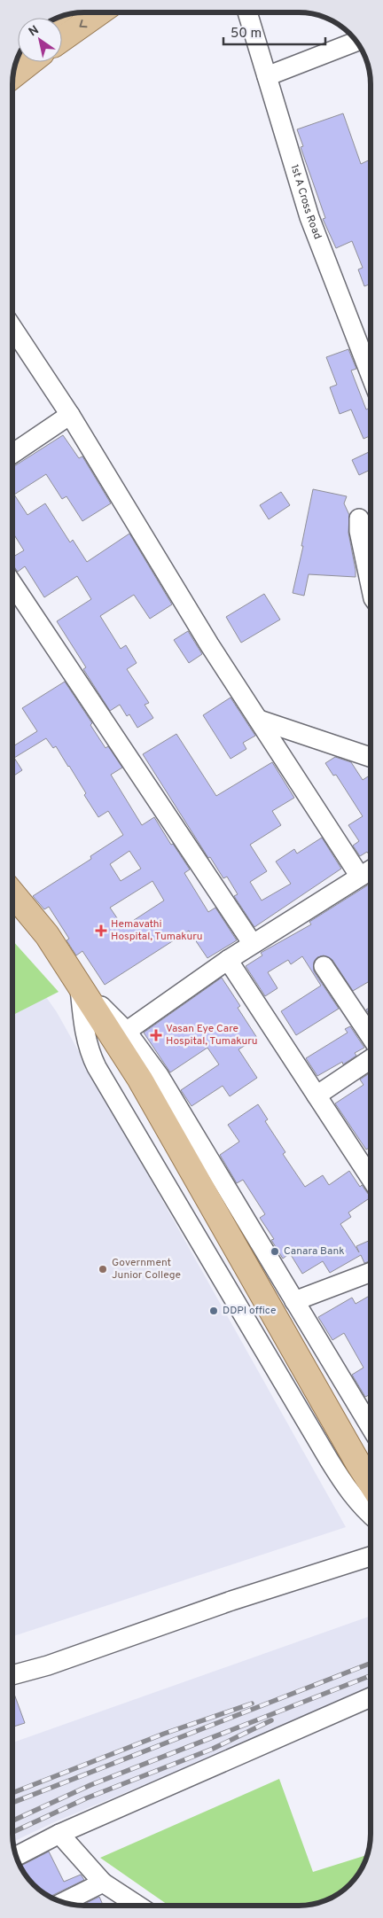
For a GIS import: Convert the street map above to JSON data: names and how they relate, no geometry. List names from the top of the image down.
{
  "streets": {
    "street": ["1st A Cross Road"]
  },
  "places": {
    "health": ["Hemavathi Hospital, Tumakuru", "Vasan Eye Care Hospital, Tumakuru"],
    "other": ["Canara Bank", "Government Junior College", "DDPI office"]
  },
  "scale_bar": "50 m",
  "north": "top left"
}
